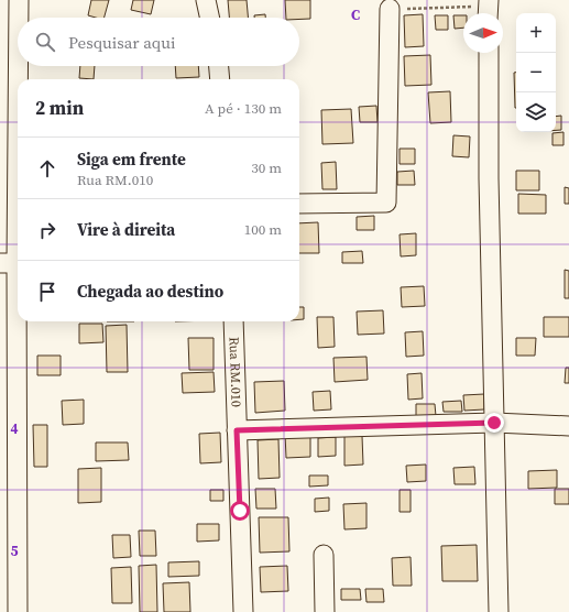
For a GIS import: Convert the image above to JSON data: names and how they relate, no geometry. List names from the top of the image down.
{
  "streets": {
    "street": ["Rua RM.010"]
  },
  "north": "right",
  "page": {
    "map_buttons": ["+", "−"],
    "search": "Pesquisar aqui",
    "heading": ["2 min", "A pé · 130 m"],
    "list": [
      ["Siga em frente", "Rua RM.010", "30 m"],
      ["Vire à direita", "100 m"],
      "Chegada ao destino"
    ]
  },
  "grid": {
    "columns": ["C"],
    "rows": ["4", "5"]
  }
}
